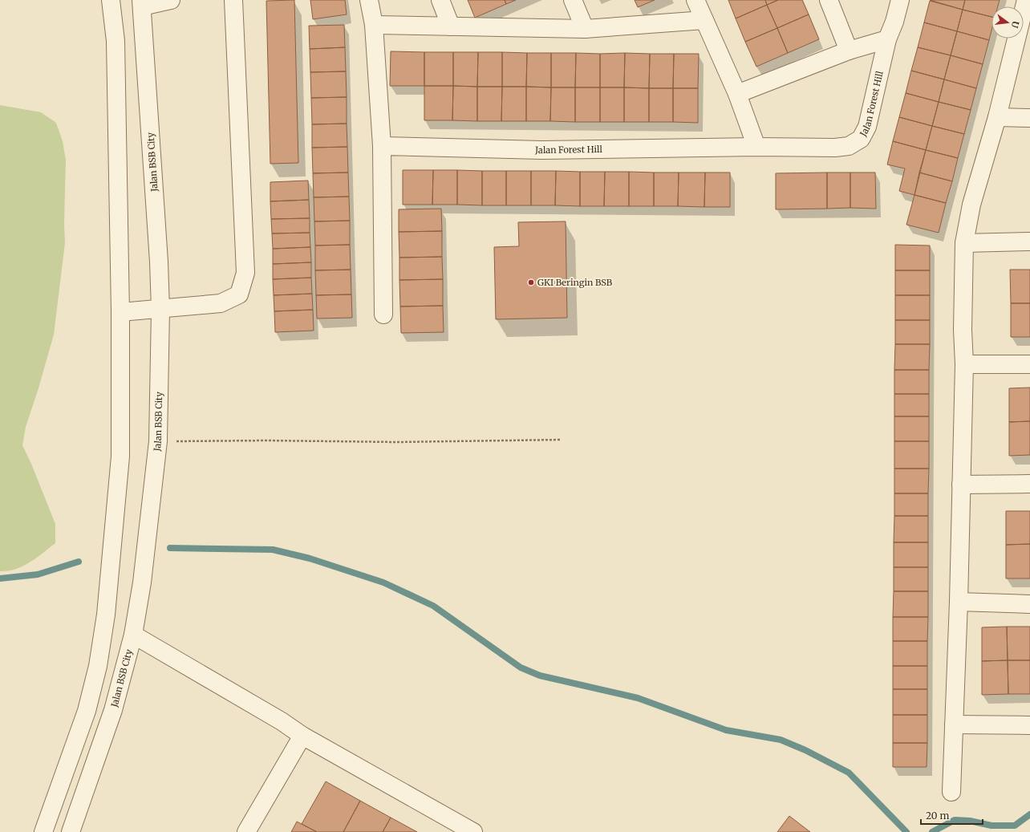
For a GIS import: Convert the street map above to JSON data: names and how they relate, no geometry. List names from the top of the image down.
{
  "streets": {
    "street": ["Jalan Forest Hill", "Jalan BSB City"]
  },
  "places": ["GKI Beringin BSB"],
  "scale_bar": "20 m",
  "north": "right"
}
